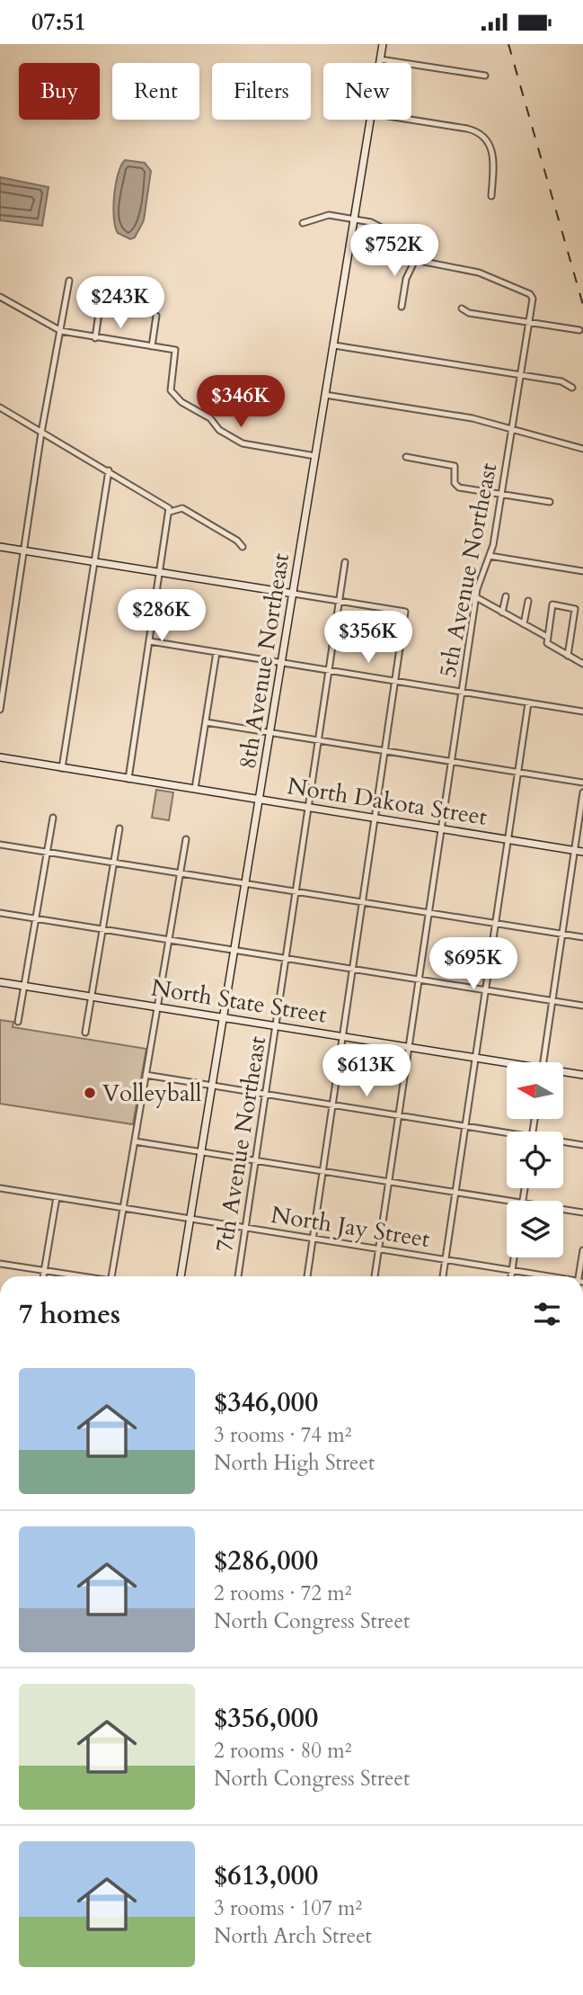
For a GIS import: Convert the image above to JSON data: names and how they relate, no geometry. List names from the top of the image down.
{
  "streets": {
    "street": [
      "5th Avenue Northeast",
      "8th Avenue Northeast",
      "North Dakota Street",
      "North State Street",
      "7th Avenue Northeast",
      "North Jay Street"
    ]
  },
  "crossings": [
    ["5th Avenue Northeast", "North Dakota Street"],
    ["5th Avenue Northeast", "North State Street"],
    ["5th Avenue Northeast", "North Jay Street"],
    ["8th Avenue Northeast", "North Dakota Street"],
    ["8th Avenue Northeast", "North State Street"],
    ["8th Avenue Northeast", "North Jay Street"],
    ["North Dakota Street", "7th Avenue Northeast"],
    ["North State Street", "7th Avenue Northeast"],
    ["7th Avenue Northeast", "North Jay Street"]
  ],
  "places": ["Volleyball"],
  "north": "left",
  "page": {
    "status": "07:51",
    "chip": [
      "Buy",
      "Rent",
      "Filters",
      "New"
    ],
    "price": [
      "$752K",
      "$243K",
      "$346K",
      "$286K",
      "$356K",
      "$695K",
      "$613K"
    ],
    "heading": "7 homes",
    "list": [
      {
        "name": "$346,000",
        "note": "3 rooms · 74 m² · North High Street"
      },
      {
        "name": "$286,000",
        "note": "2 rooms · 72 m² · North Congress Street"
      },
      {
        "name": "$356,000",
        "note": "2 rooms · 80 m² · North Congress Street"
      },
      {
        "name": "$613,000",
        "note": "3 rooms · 107 m² · North Arch Street"
      }
    ]
  }
}
